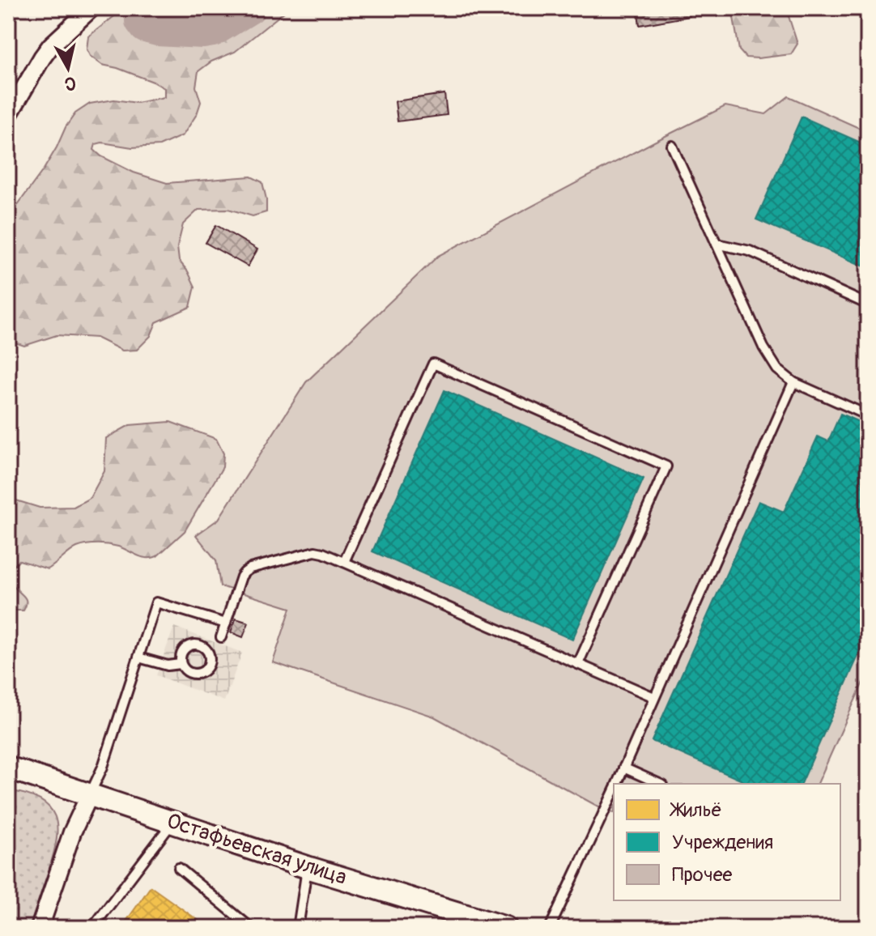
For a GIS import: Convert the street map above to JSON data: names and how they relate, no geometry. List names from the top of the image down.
{
  "streets": {
    "street": ["Остафьевская улица"]
  },
  "legend": ["Жильё", "Учреждения", "Прочее"],
  "north": "bottom"
}
